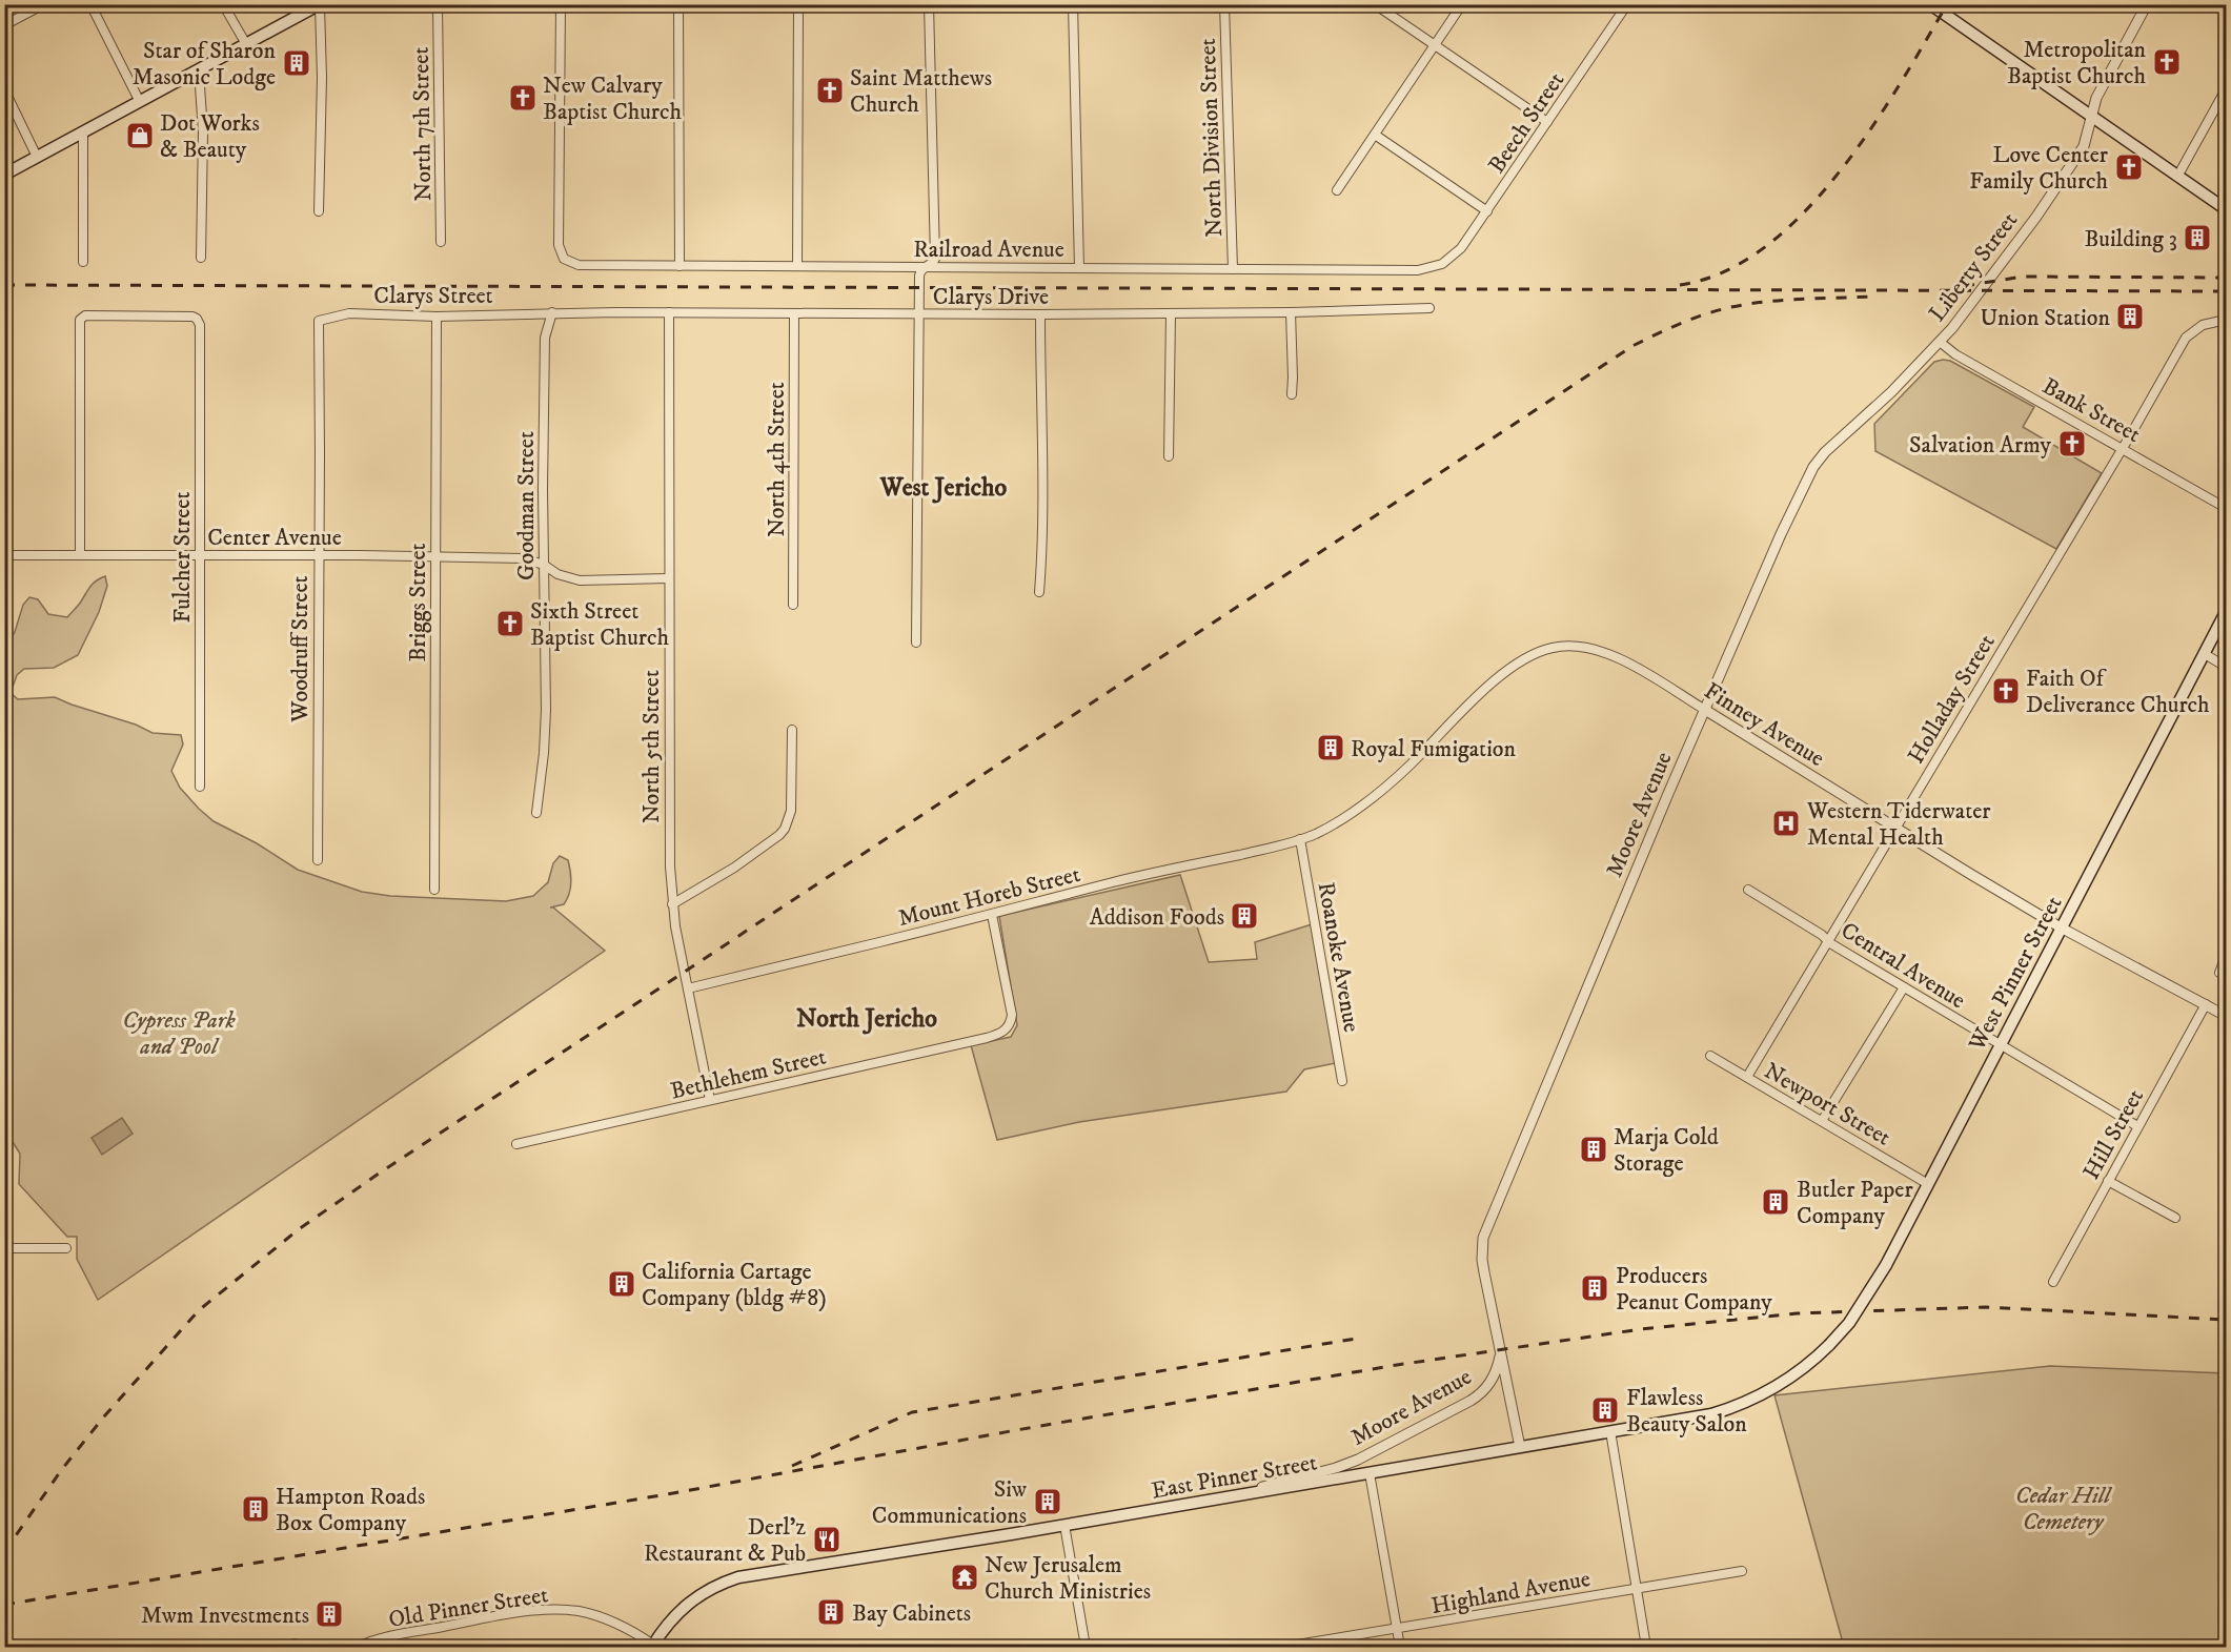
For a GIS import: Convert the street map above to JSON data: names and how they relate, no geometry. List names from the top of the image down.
{
  "streets": {
    "main road": ["West Pinner Street", "East Pinner Street"],
    "street": [
      "Beech Street",
      "North 7th Street",
      "North Division Street",
      "Railroad Avenue",
      "Liberty Street",
      "Clarys Street",
      "Clarys Drive",
      "Bank Street",
      "North 4th Street",
      "Goodman Street",
      "Center Avenue",
      "Fulcher Street",
      "Briggs Street",
      "Woodruff Street",
      "Holladay Street",
      "Finney Avenue",
      "North 5th Street",
      "Moore Avenue",
      "Mount Horeb Street",
      "Roanoke Avenue",
      "Central Avenue",
      "Bethlehem Street",
      "Newport Street",
      "Hill Street",
      "Highland Avenue",
      "Old Pinner Street"
    ]
  },
  "crossings": [
    ["Beech Street", "Railroad Avenue"],
    ["North Division Street", "Railroad Avenue"],
    ["Liberty Street", "Bank Street"],
    ["Liberty Street", "Moore Avenue"],
    ["Clarys Street", "Clarys Drive"],
    ["Clarys Street", "Goodman Street"],
    ["Clarys Street", "Briggs Street"],
    ["Clarys Street", "Woodruff Street"],
    ["Clarys Drive", "North 4th Street"],
    ["Clarys Drive", "Goodman Street"],
    ["Clarys Drive", "North 5th Street"],
    ["Bank Street", "Holladay Street"],
    ["Bank Street", "Moore Avenue"],
    ["Goodman Street", "Center Avenue"],
    ["Center Avenue", "Fulcher Street"],
    ["Center Avenue", "Briggs Street"],
    ["Center Avenue", "Woodruff Street"],
    ["Center Avenue", "North 5th Street"],
    ["Holladay Street", "Finney Avenue"],
    ["Holladay Street", "Central Avenue"],
    ["Holladay Street", "Newport Street"],
    ["Finney Avenue", "Moore Avenue"],
    ["Finney Avenue", "Mount Horeb Street"],
    ["Finney Avenue", "Roanoke Avenue"],
    ["Finney Avenue", "West Pinner Street"],
    ["Finney Avenue", "Hill Street"],
    ["North 5th Street", "Mount Horeb Street"],
    ["North 5th Street", "Bethlehem Street"],
    ["Moore Avenue", "East Pinner Street"],
    ["Mount Horeb Street", "Roanoke Avenue"],
    ["Mount Horeb Street", "Bethlehem Street"],
    ["Central Avenue", "West Pinner Street"],
    ["Central Avenue", "Hill Street"],
    ["West Pinner Street", "Newport Street"],
    ["West Pinner Street", "East Pinner Street"],
    ["East Pinner Street", "Old Pinner Street"]
  ],
  "districts": ["West Jericho", "North Jericho"],
  "parks": ["Cypress Park and Pool", "Cedar Hill Cemetery"],
  "places": {
    "church": [
      "Metropolitan Baptist Church",
      "Saint Matthews Church",
      "New Calvary Baptist Church",
      "Love Center Family Church",
      "Salvation Army",
      "Sixth Street Baptist Church",
      "Faith Of Deliverance Church"
    ],
    "building": [
      "Star of Sharon Masonic Lodge",
      "Building 3",
      "Union Station",
      "Royal Fumigation",
      "Addison Foods",
      "Marja Cold Storage",
      "Butler Paper Company",
      "California Cartage Company (bldg #8)",
      "Producers Peanut Company",
      "Flawless Beauty Salon",
      "Siw Communications",
      "Hampton Roads Box Company",
      "Bay Cabinets",
      "Mwm Investments"
    ],
    "shop": ["Dot Works & Beauty"],
    "hospital": ["Western Tiderwater Mental Health"],
    "restaurant": ["Derl'z Restaurant & Pub"],
    "temple": ["New Jerusalem Church Ministries"]
  }
}
